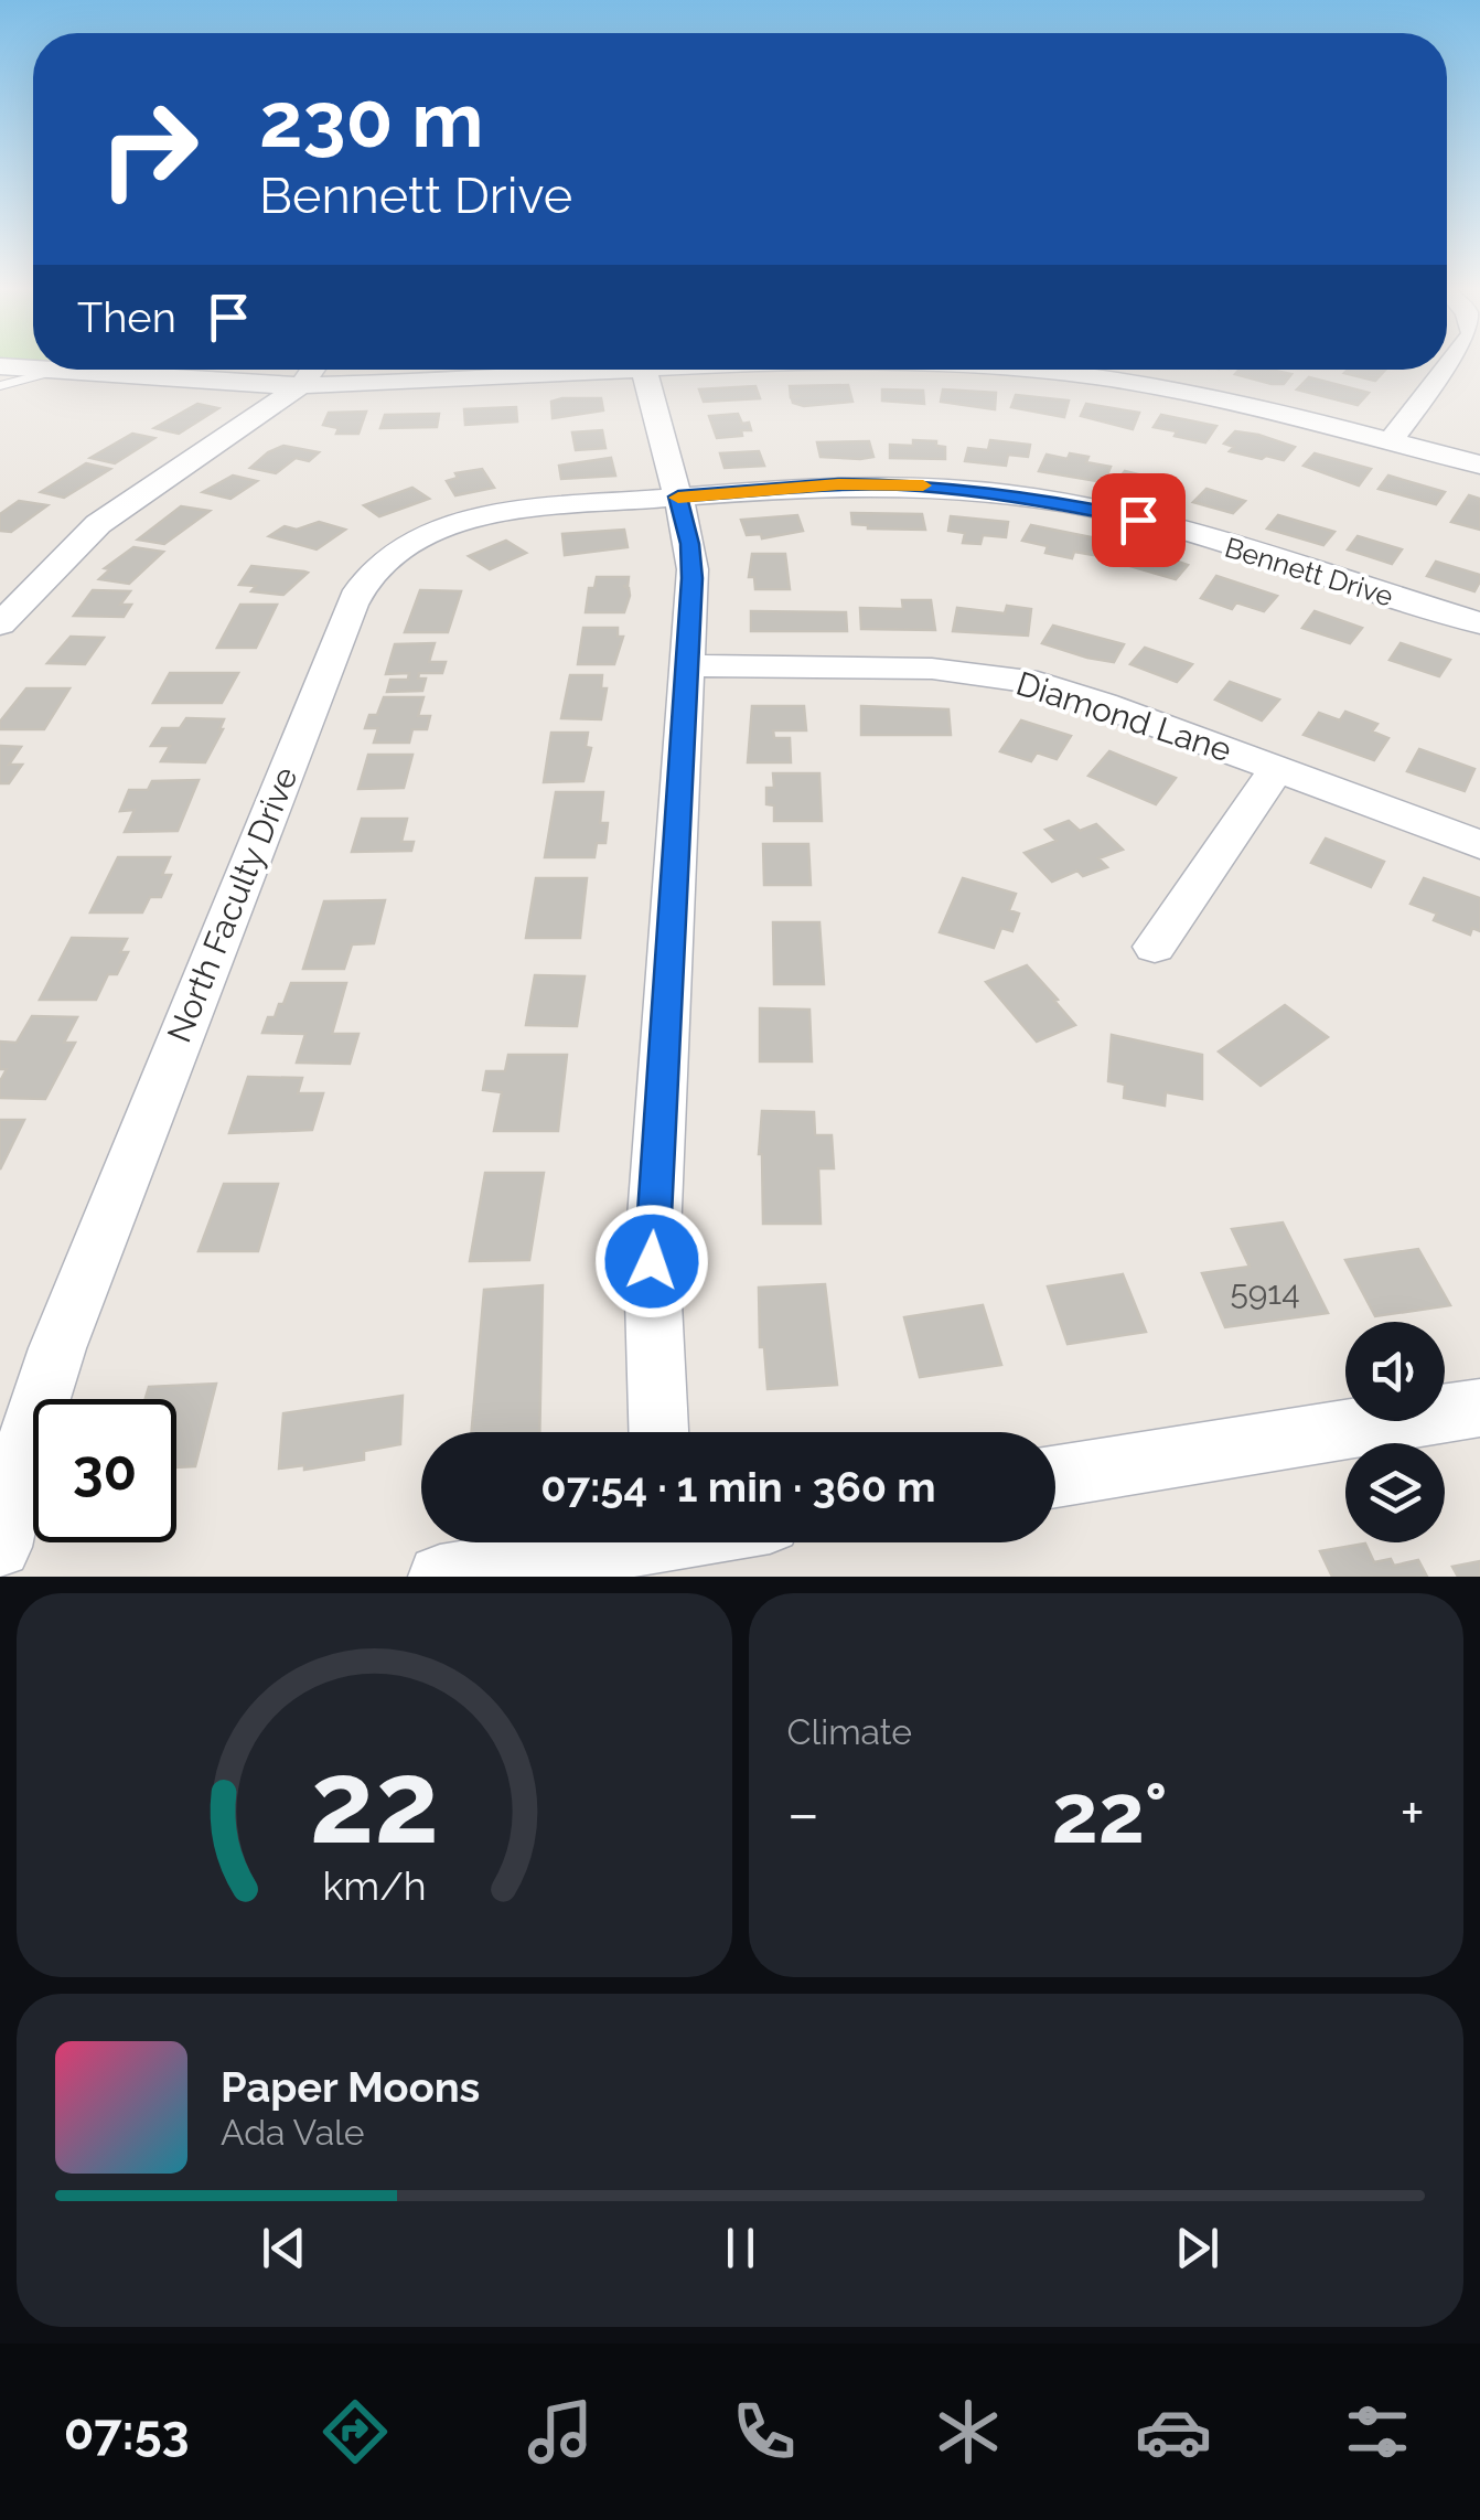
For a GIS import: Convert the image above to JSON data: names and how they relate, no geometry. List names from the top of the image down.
{
  "streets": {
    "street": ["Bennett Drive", "Diamond Lane", "North Faculty Drive"]
  },
  "crossings": [
    ["Bennett Drive", "North Faculty Drive"]
  ],
  "house_numbers": ["5914"],
  "page": {
    "turn": ["230 m", "Bennett Drive"],
    "then": "Then",
    "limit": "30",
    "trip": "07:54 · 1 min · 360 m",
    "tile": "Climate",
    "heat": ["−", "22°", "+"],
    "song": ["Paper Moons", "Ada Vale"],
    "tabs": "07:53",
    "gauge": ["22", "km/h"]
  }
}
